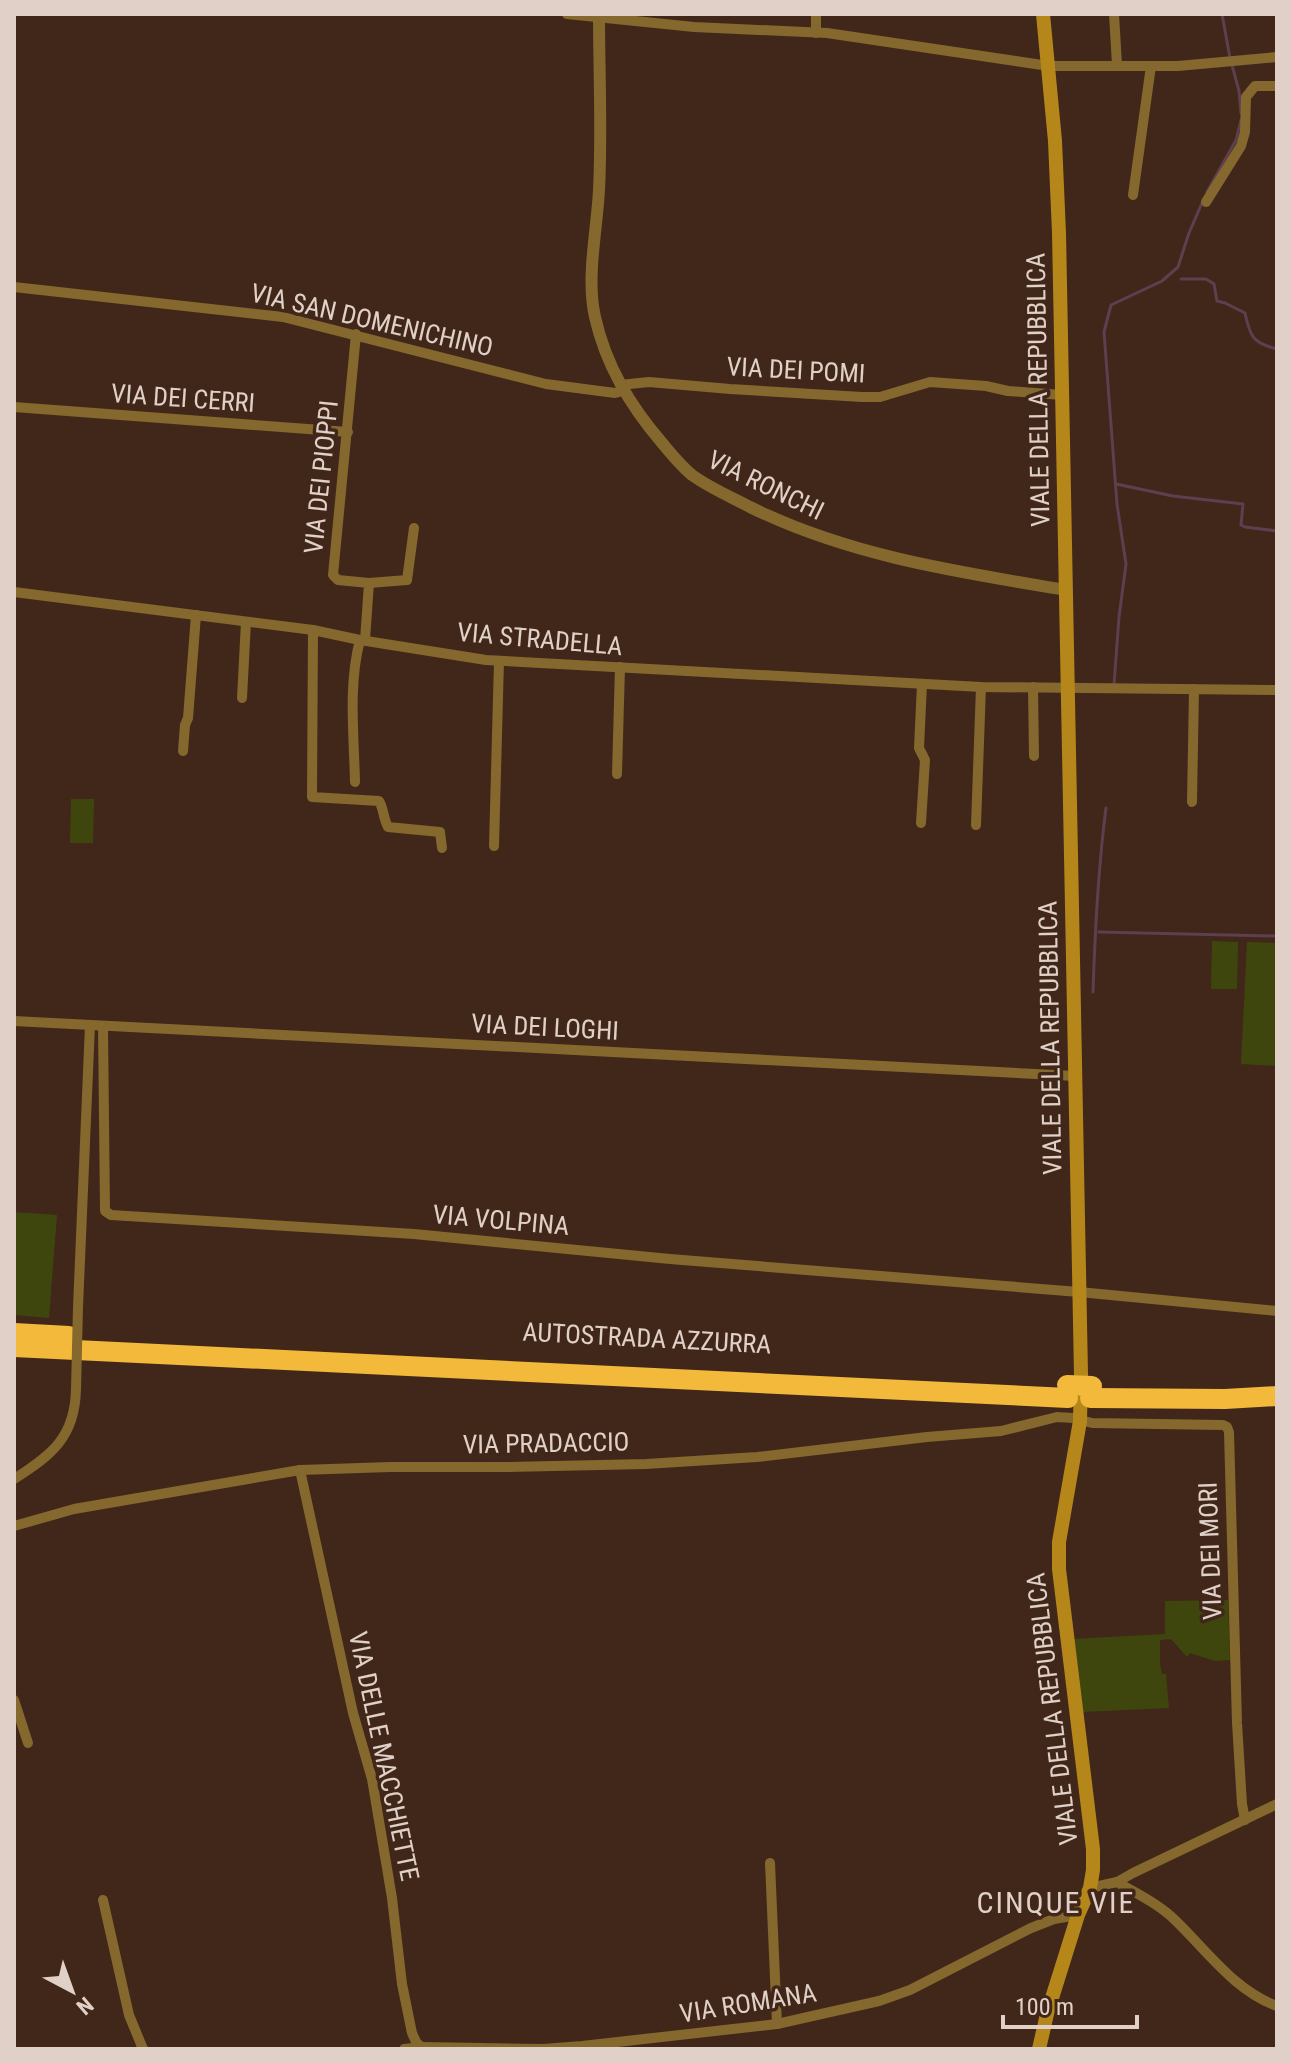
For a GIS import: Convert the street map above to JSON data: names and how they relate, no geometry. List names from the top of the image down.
{
  "streets": {
    "highway": ["AUTOSTRADA AZZURRA"],
    "main road": ["VIALE DELLA REPUBBLICA"],
    "street": [
      "VIA SAN DOMENICHINO",
      "VIA DEI POMI",
      "VIA DEI CERRI",
      "VIA DEI PIOPPI",
      "VIA RONCHI",
      "VIA STRADELLA",
      "VIA DEI LOGHI",
      "VIA VOLPINA",
      "VIA PRADACCIO",
      "VIA DEI MORI",
      "VIA DELLE MACCHIETTE",
      "VIA ROMANA"
    ]
  },
  "crossings": [
    ["VIA SAN DOMENICHINO", "VIA DEI POMI"],
    ["VIA SAN DOMENICHINO", "VIA DEI PIOPPI"],
    ["VIA SAN DOMENICHINO", "VIA RONCHI"],
    ["VIA DEI POMI", "VIALE DELLA REPUBBLICA"],
    ["VIA DEI POMI", "VIA RONCHI"],
    ["VIALE DELLA REPUBBLICA", "VIA RONCHI"],
    ["VIALE DELLA REPUBBLICA", "VIA STRADELLA"],
    ["VIALE DELLA REPUBBLICA", "VIA DEI LOGHI"],
    ["VIALE DELLA REPUBBLICA", "VIA VOLPINA"],
    ["VIALE DELLA REPUBBLICA", "VIA PRADACCIO"],
    ["VIALE DELLA REPUBBLICA", "VIA DEI MORI"],
    ["VIALE DELLA REPUBBLICA", "VIA ROMANA"],
    ["VIA DEI CERRI", "VIA DEI PIOPPI"],
    ["VIA DEI LOGHI", "VIA VOLPINA"],
    ["VIA PRADACCIO", "VIA DEI MORI"],
    ["VIA PRADACCIO", "VIA DELLE MACCHIETTE"],
    ["VIA DELLE MACCHIETTE", "VIA ROMANA"]
  ],
  "districts": ["CINQUE VIE"],
  "scale_bar": "100 m",
  "north": "bottom right"
}
